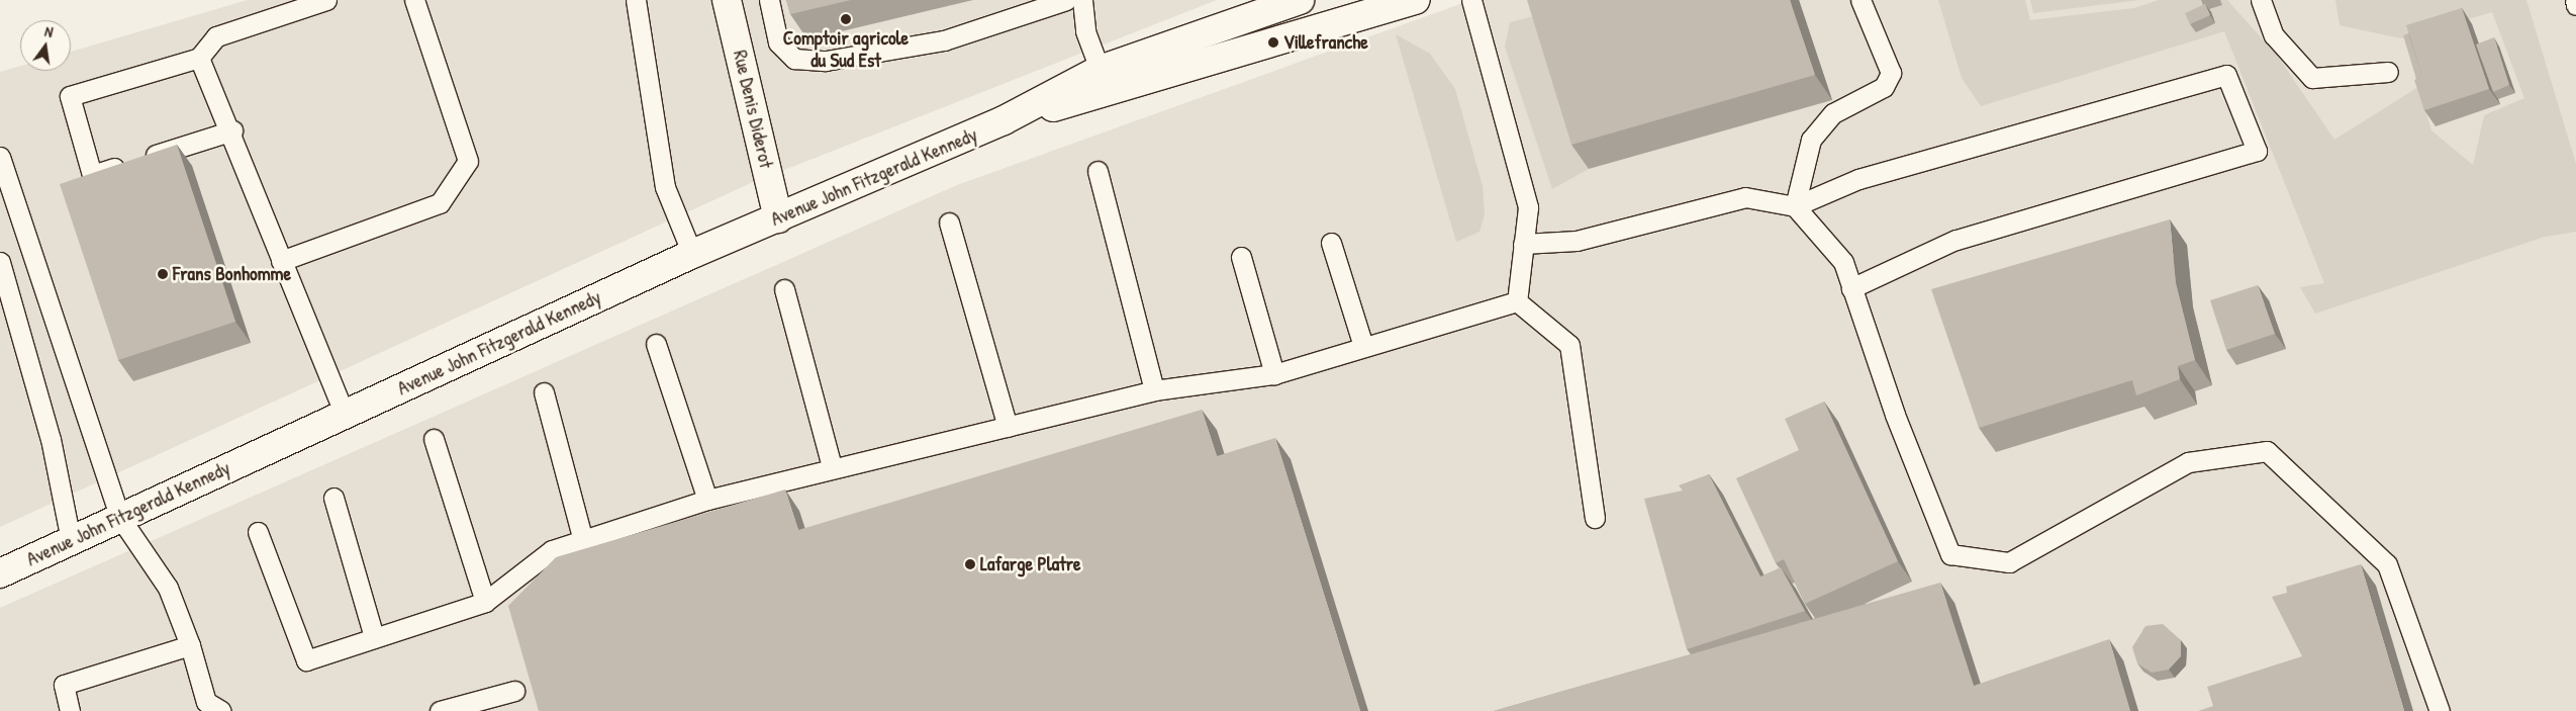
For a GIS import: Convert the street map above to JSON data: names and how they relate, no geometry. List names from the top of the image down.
{
  "streets": {
    "street": ["Rue Denis Diderot", "Avenue John Fitzgerald Kennedy"]
  },
  "crossings": [
    ["Rue Denis Diderot", "Avenue John Fitzgerald Kennedy"]
  ],
  "places": [
    "Comptoir agricole du Sud Est",
    "Villefranche",
    "Frans Bonhomme",
    "Lafarge Platre"
  ],
  "north": "top"
}
